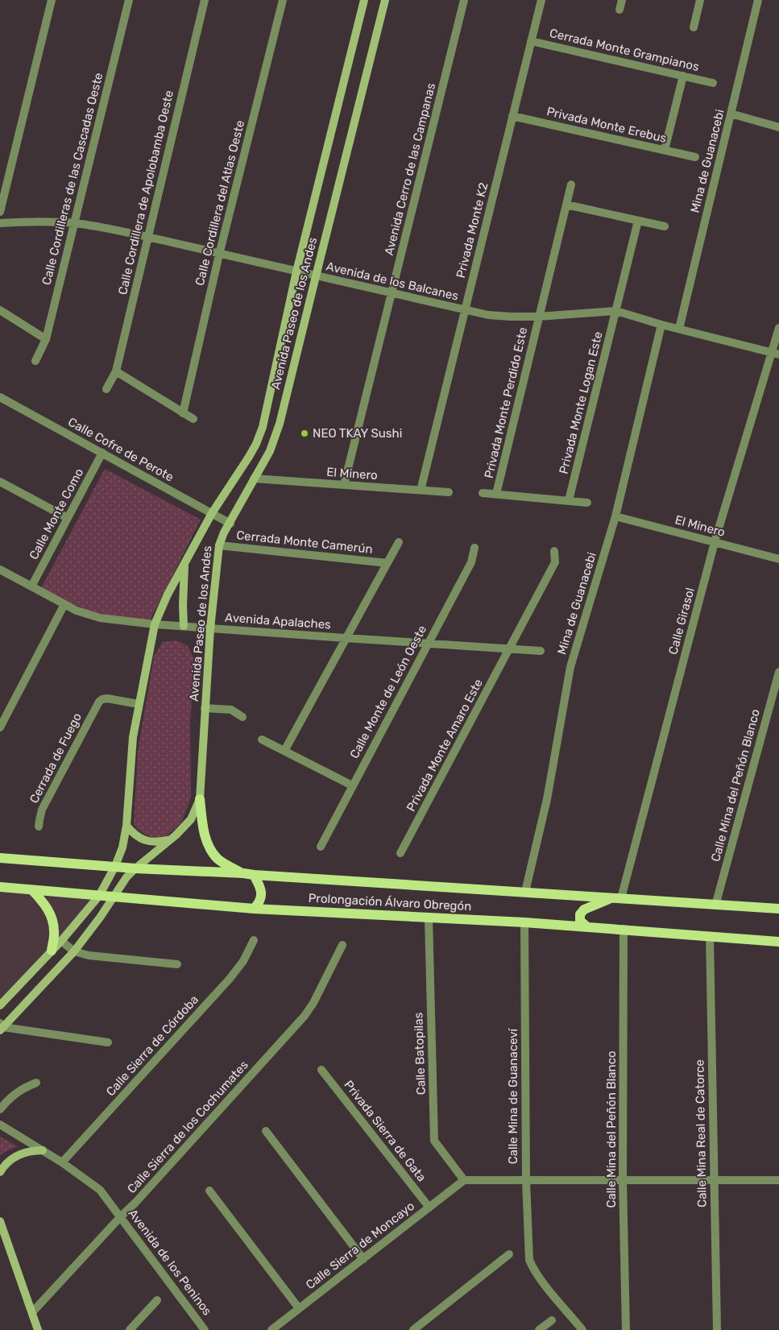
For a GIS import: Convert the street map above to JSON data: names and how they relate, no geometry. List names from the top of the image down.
{
  "streets": {
    "main road": ["Prolongación Álvaro Obregón"],
    "street": [
      "Cerrada Monte Grampianos",
      "Privada Monte Erebus",
      "Mina de Guanacebi",
      "Avenida Cerro de las Campanas",
      "Calle Cordilleras de las Cascadas Oeste",
      "Calle Cordillera de Apolobamba Oeste",
      "Calle Cordillera del Atlas Oeste",
      "Privada Monte K2",
      "Avenida de los Balcanes",
      "Avenida Paseo de los Andes",
      "Privada Monte Perdido Este",
      "Privada Monte Logan Este",
      "Calle Cofre de Perote",
      "El Minero",
      "Calle Monte Como",
      "Cerrada Monte Camerún",
      "Avenida Apalaches",
      "Calle Girasol",
      "Calle Monte de León Oeste",
      "Privada Monte Amaro Este",
      "Cerrada de Fuego",
      "Calle Mina del Peñón Blanco",
      "Calle Sierra de Córdoba",
      "Calle Batopilas",
      "Calle Mina de Guanaceví",
      "Calle Sierra de los Cochumates",
      "Privada Sierra de Gata",
      "Calle Mina Real de Catorce",
      "Calle Sierra de Moncayo",
      "Avenida de los Peninos"
    ]
  },
  "crossings": [
    ["Cerrada Monte Grampianos", "Privada Monte K2"],
    ["Privada Monte Erebus", "Privada Monte K2"],
    ["Mina de Guanacebi", "Avenida de los Balcanes"],
    ["Mina de Guanacebi", "El Minero"],
    ["Mina de Guanacebi", "Prolongación Álvaro Obregón"],
    ["Avenida Cerro de las Campanas", "Avenida de los Balcanes"],
    ["Avenida Cerro de las Campanas", "El Minero"],
    ["Calle Cordilleras de las Cascadas Oeste", "Avenida de los Balcanes"],
    ["Calle Cordillera de Apolobamba Oeste", "Avenida de los Balcanes"],
    ["Calle Cordillera del Atlas Oeste", "Avenida de los Balcanes"],
    ["Privada Monte K2", "Avenida de los Balcanes"],
    ["Privada Monte K2", "El Minero"],
    ["Avenida de los Balcanes", "Avenida Paseo de los Andes"],
    ["Avenida de los Balcanes", "Privada Monte Perdido Este"],
    ["Avenida de los Balcanes", "Privada Monte Logan Este"],
    ["Avenida Paseo de los Andes", "Calle Cofre de Perote"],
    ["Avenida Paseo de los Andes", "El Minero"],
    ["Avenida Paseo de los Andes", "Cerrada Monte Camerún"],
    ["Avenida Paseo de los Andes", "Avenida Apalaches"],
    ["Avenida Paseo de los Andes", "Cerrada de Fuego"],
    ["Avenida Paseo de los Andes", "Prolongación Álvaro Obregón"],
    ["Calle Cofre de Perote", "Calle Monte Como"],
    ["El Minero", "Calle Girasol"],
    ["Calle Monte Como", "Avenida Apalaches"],
    ["Avenida Apalaches", "Calle Monte de León Oeste"],
    ["Avenida Apalaches", "Privada Monte Amaro Este"],
    ["Calle Girasol", "Prolongación Álvaro Obregón"],
    ["Calle Mina del Peñón Blanco", "Prolongación Álvaro Obregón"],
    ["Prolongación Álvaro Obregón", "Calle Batopilas"],
    ["Prolongación Álvaro Obregón", "Calle Mina de Guanaceví"],
    ["Prolongación Álvaro Obregón", "Calle Mina Real de Catorce"],
    ["Calle Sierra de Córdoba", "Avenida de los Peninos"],
    ["Calle Batopilas", "Calle Sierra de Moncayo"],
    ["Calle Sierra de los Cochumates", "Avenida de los Peninos"],
    ["Privada Sierra de Gata", "Calle Sierra de Moncayo"]
  ],
  "places": ["NEO TKAY Sushi"]
}
